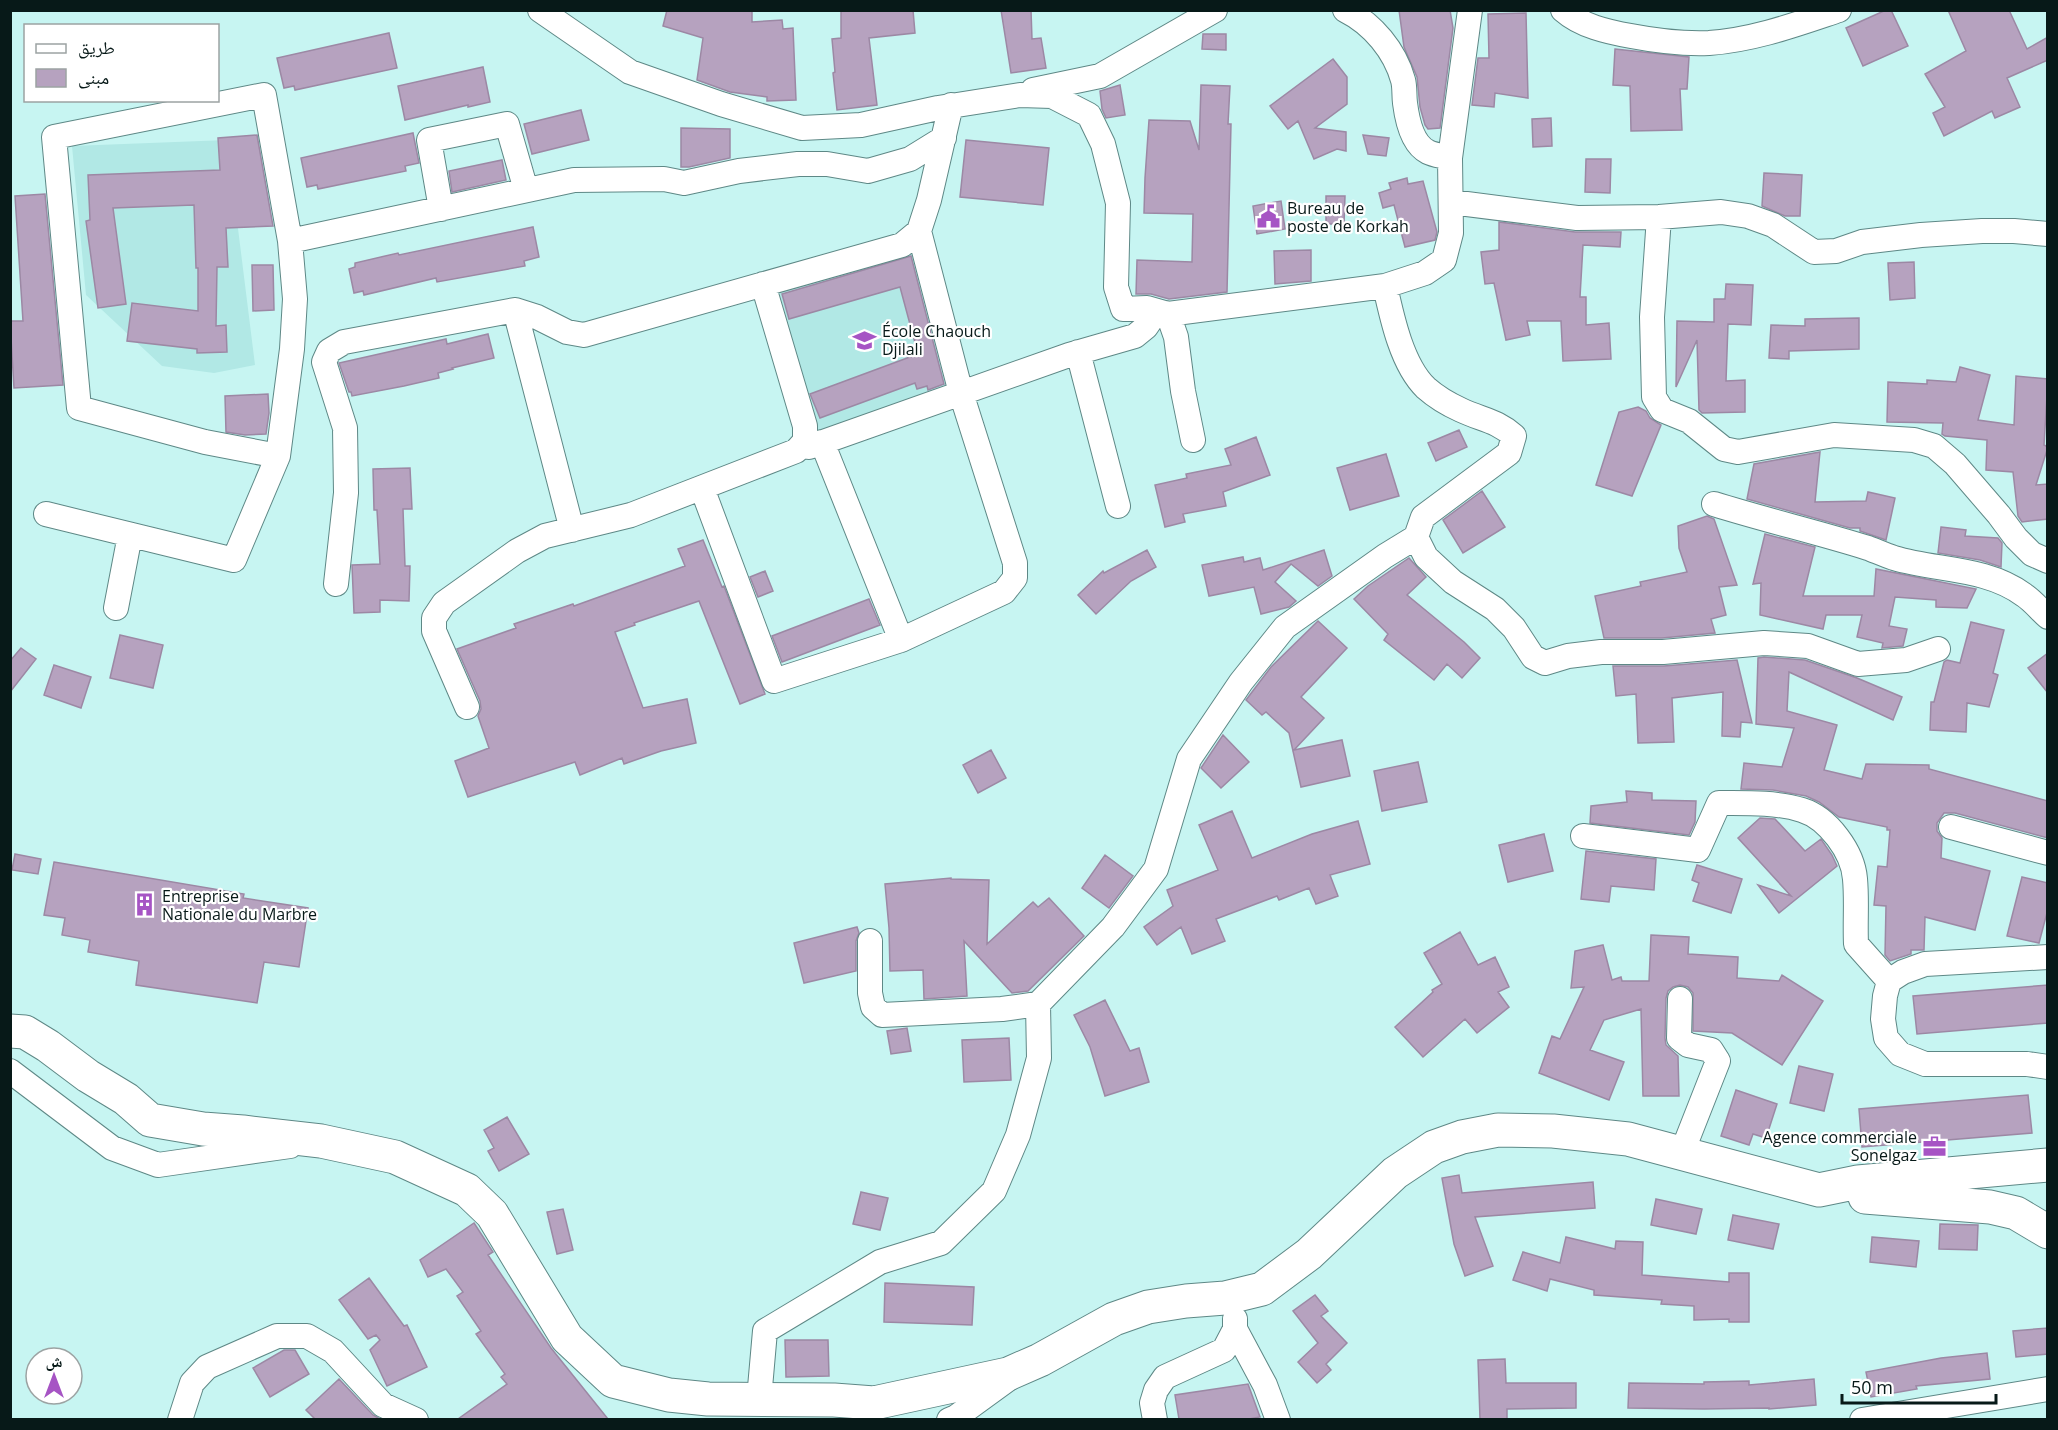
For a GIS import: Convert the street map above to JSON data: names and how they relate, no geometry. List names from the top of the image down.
{
  "places": {
    "public building": ["Bureau de poste de Korkah"],
    "school or university": ["École Chaouch Djilali"],
    "building": ["Entreprise Nationale du Marbre"],
    "office": ["Agence commerciale Sonelgaz"]
  },
  "legend": ["طريق", "مبنى"],
  "scale_bar": "50 m",
  "north": "top"
}
